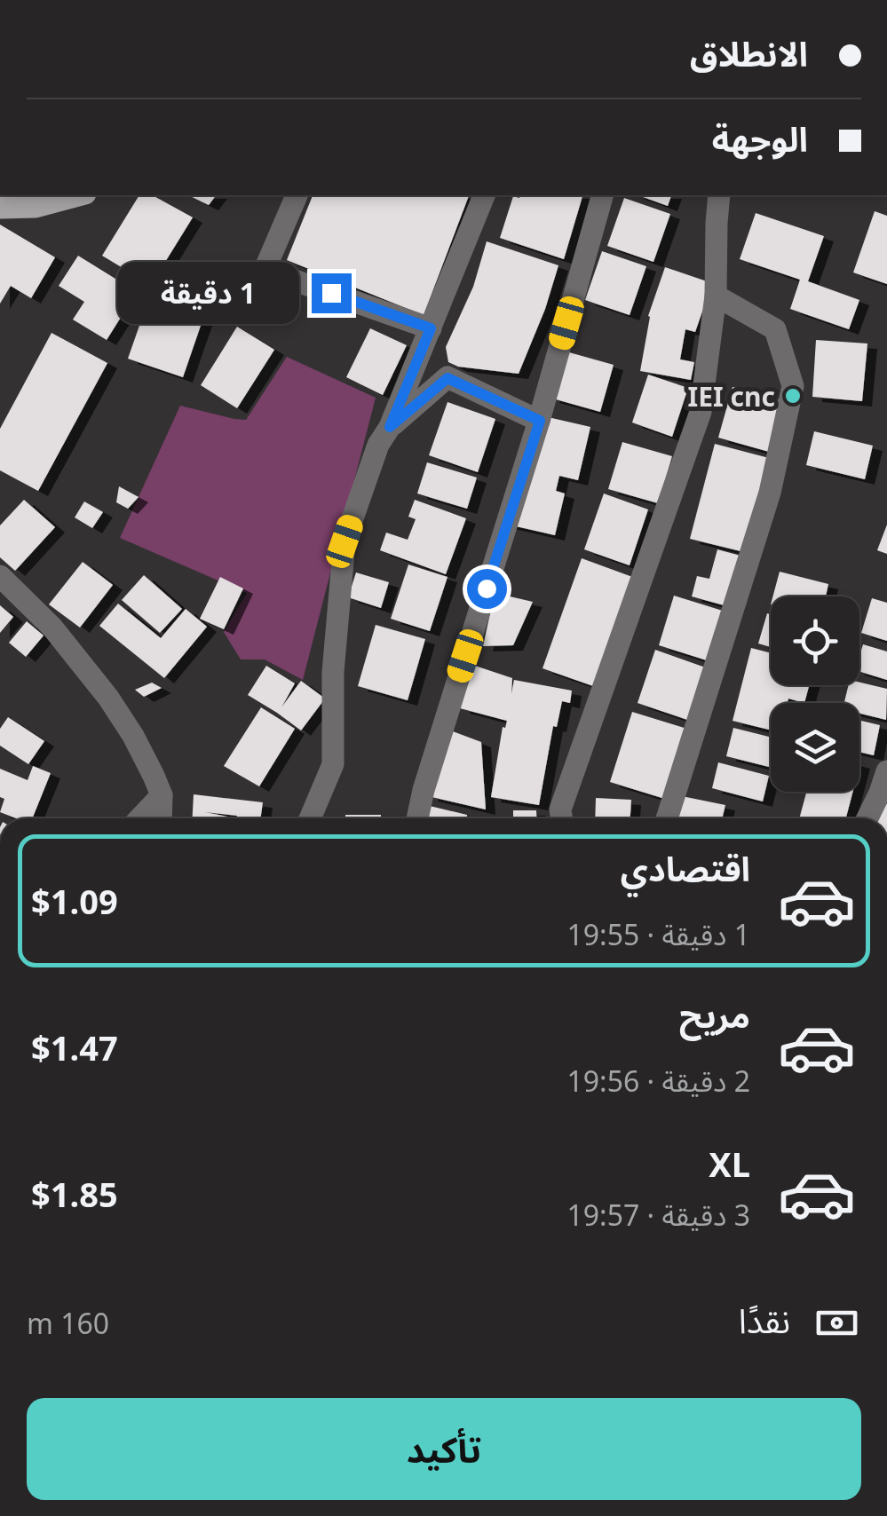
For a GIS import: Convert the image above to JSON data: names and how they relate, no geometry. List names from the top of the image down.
{
  "places": ["IEI cnc"],
  "page": {
    "banner": ["الانطلاق", "الوجهة"],
    "bubble": "1 دقيقة",
    "list": [
      {
        "name": "اقتصادي",
        "note": "1 دقيقة · 19:55",
        "value": "$1.09"
      },
      {
        "name": "مريح",
        "note": "2 دقيقة · 19:56",
        "value": "$1.47"
      },
      {
        "name": "XL",
        "note": "3 دقيقة · 19:57",
        "value": "$1.85"
      }
    ],
    "pay": ["نقدًا", "160 m"],
    "buttons": "تأكيد"
  }
}
